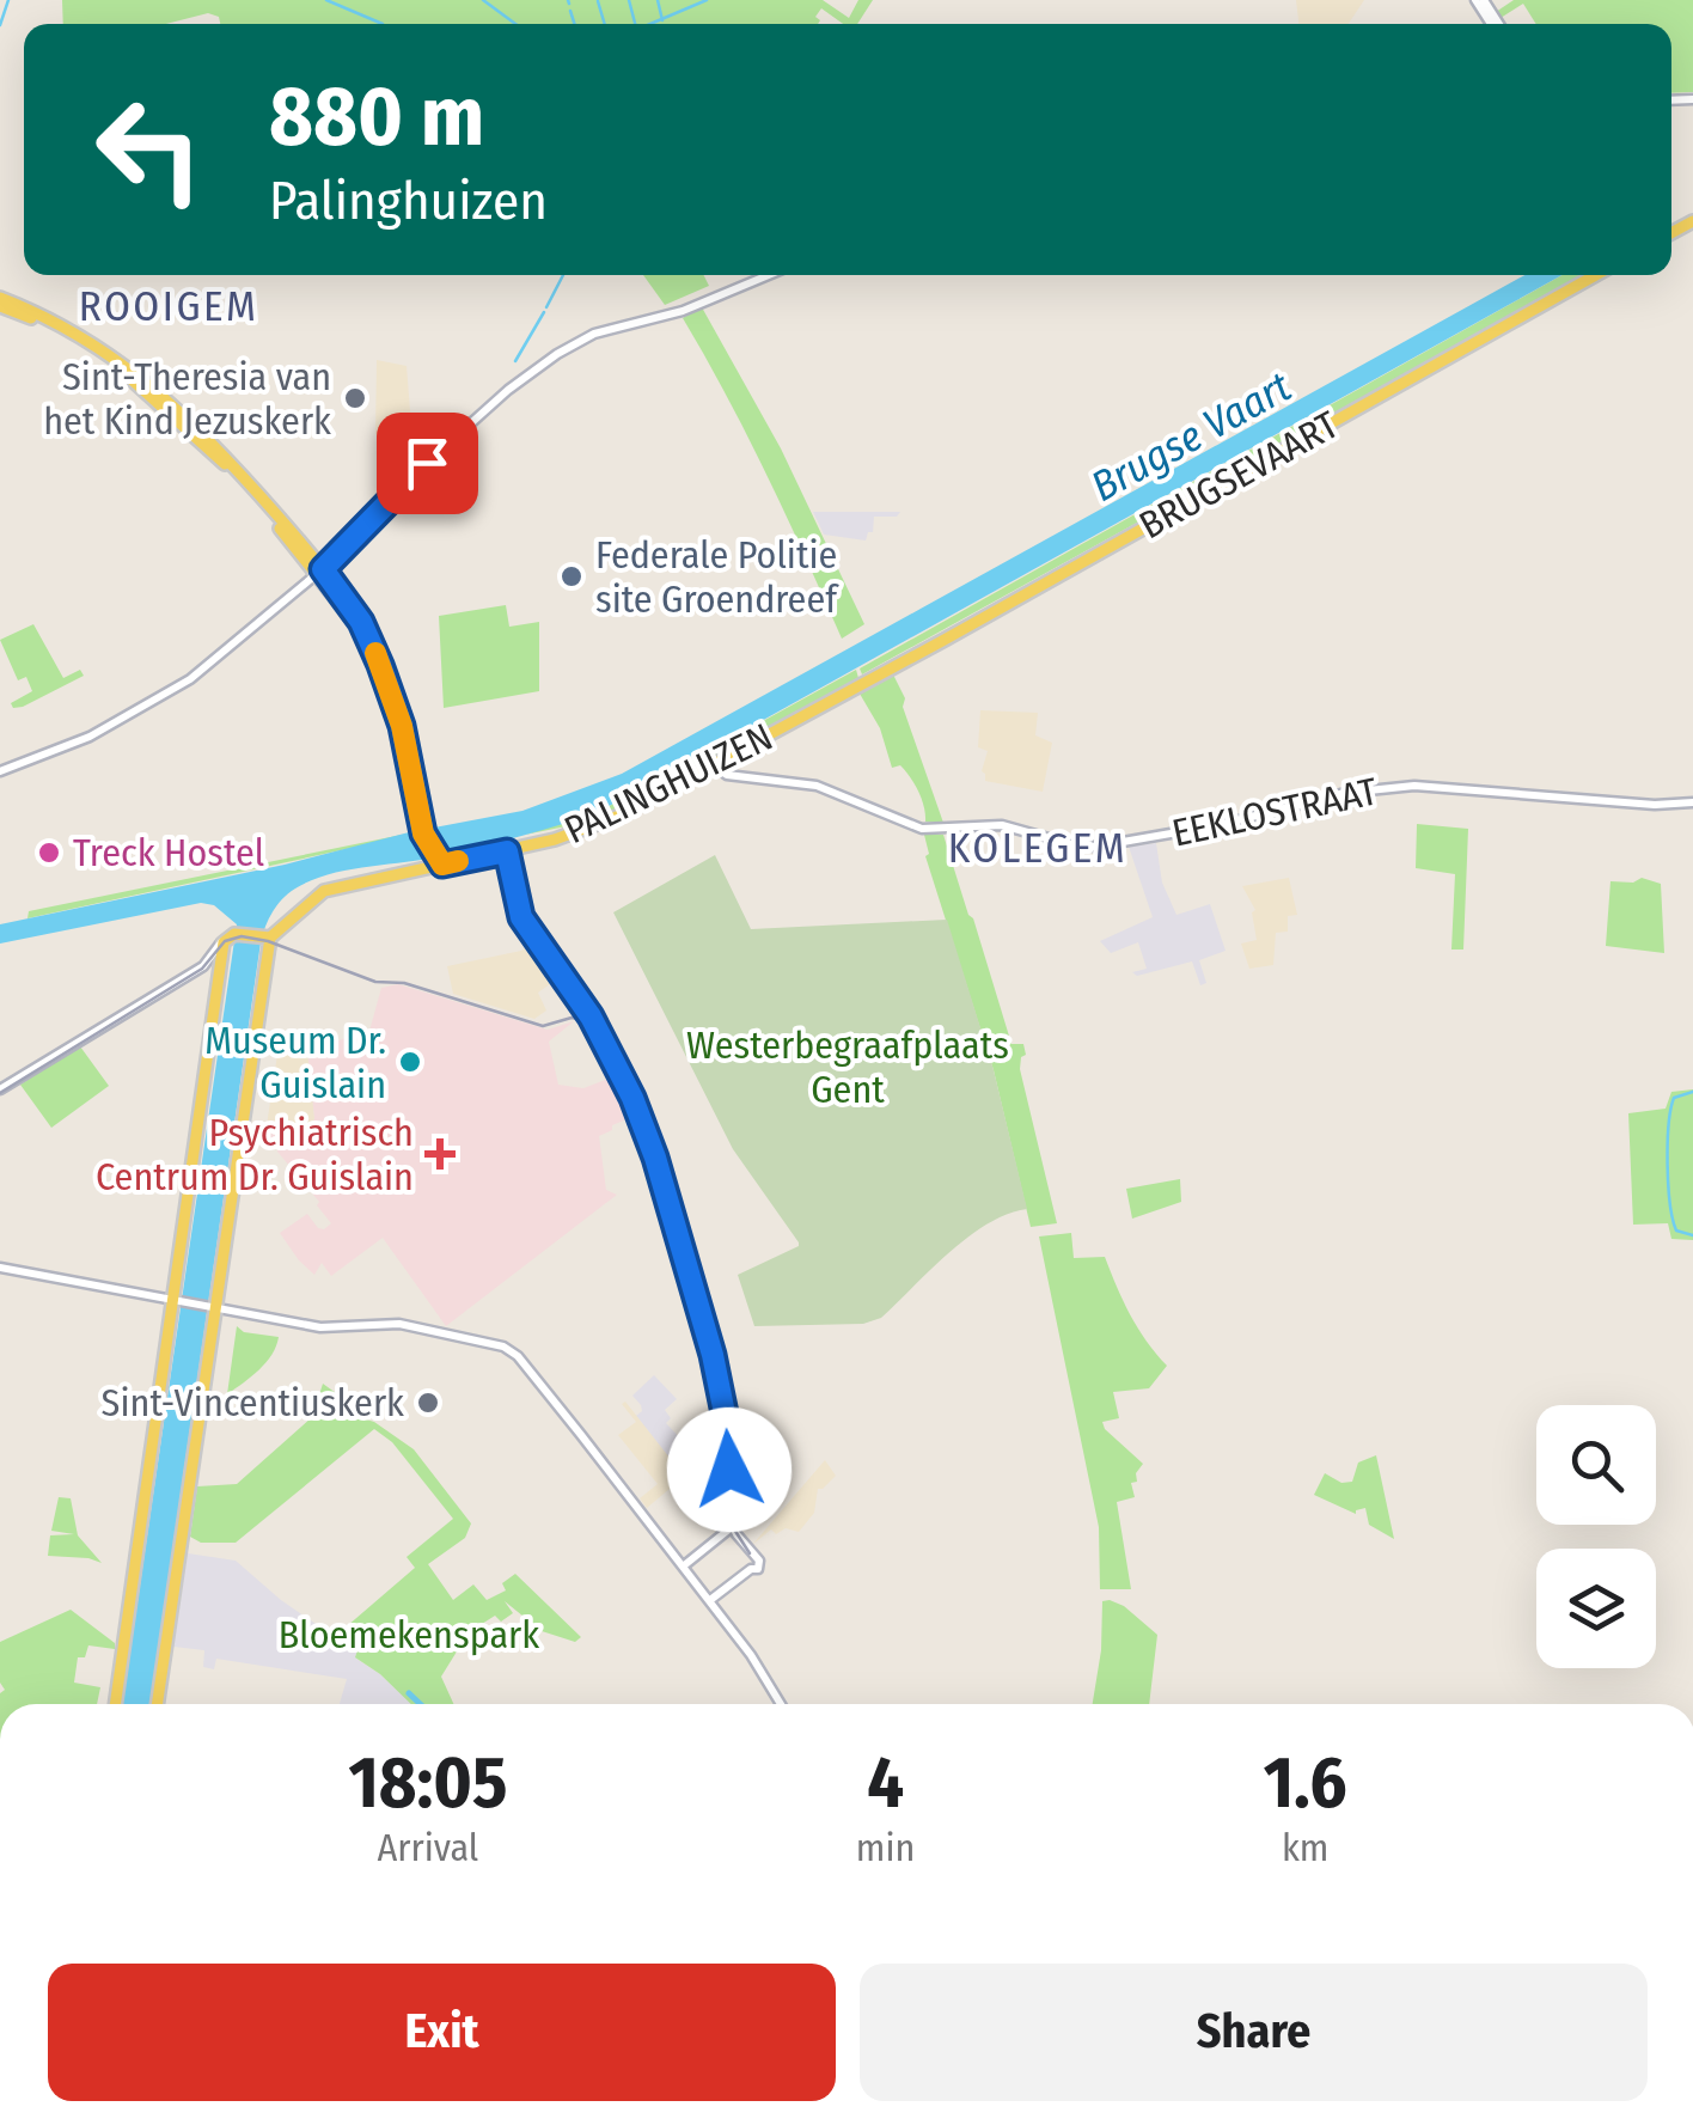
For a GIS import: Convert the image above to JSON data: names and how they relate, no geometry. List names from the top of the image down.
{
  "streets": {
    "main road": ["BRUGSEVAART", "PALINGHUIZEN"],
    "street": ["EEKLOSTRAAT"]
  },
  "crossings": [
    ["BRUGSEVAART", "PALINGHUIZEN"],
    ["PALINGHUIZEN", "EEKLOSTRAAT"]
  ],
  "districts": ["ROOIGEM", "KOLEGEM"],
  "water": ["Brugse Vaart"],
  "parks": ["Westerbegraafplaats Gent", "Bloemekenspark"],
  "places": {
    "other": [
      "Sint-Theresia van het Kind Jezuskerk",
      "Federale Politie site Groendreef",
      "Treck Hostel",
      "Museum Dr. Guislain",
      "Sint-Vincentiuskerk"
    ],
    "health": ["Psychiatrisch Centrum Dr. Guislain"]
  },
  "page": {
    "turn": ["880 m", "Palinghuizen"],
    "eta": [
      "18:05",
      "Arrival",
      "4",
      "min",
      "1.6",
      "km"
    ],
    "buttons": ["Exit", "Share"]
  }
}
